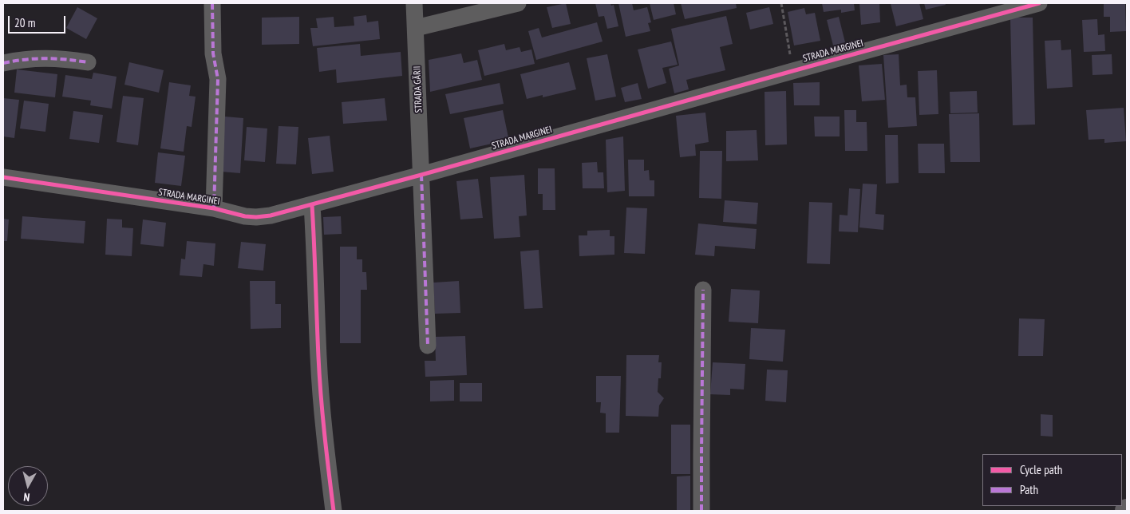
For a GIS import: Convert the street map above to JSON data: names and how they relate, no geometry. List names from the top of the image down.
{
  "streets": {
    "street": ["STRADA MARGINEI", "STRADA GĂRII"]
  },
  "crossings": [
    ["STRADA MARGINEI", "STRADA GĂRII"]
  ],
  "legend": ["Cycle path", "Path"],
  "scale_bar": "20 m",
  "north": "bottom"
}
